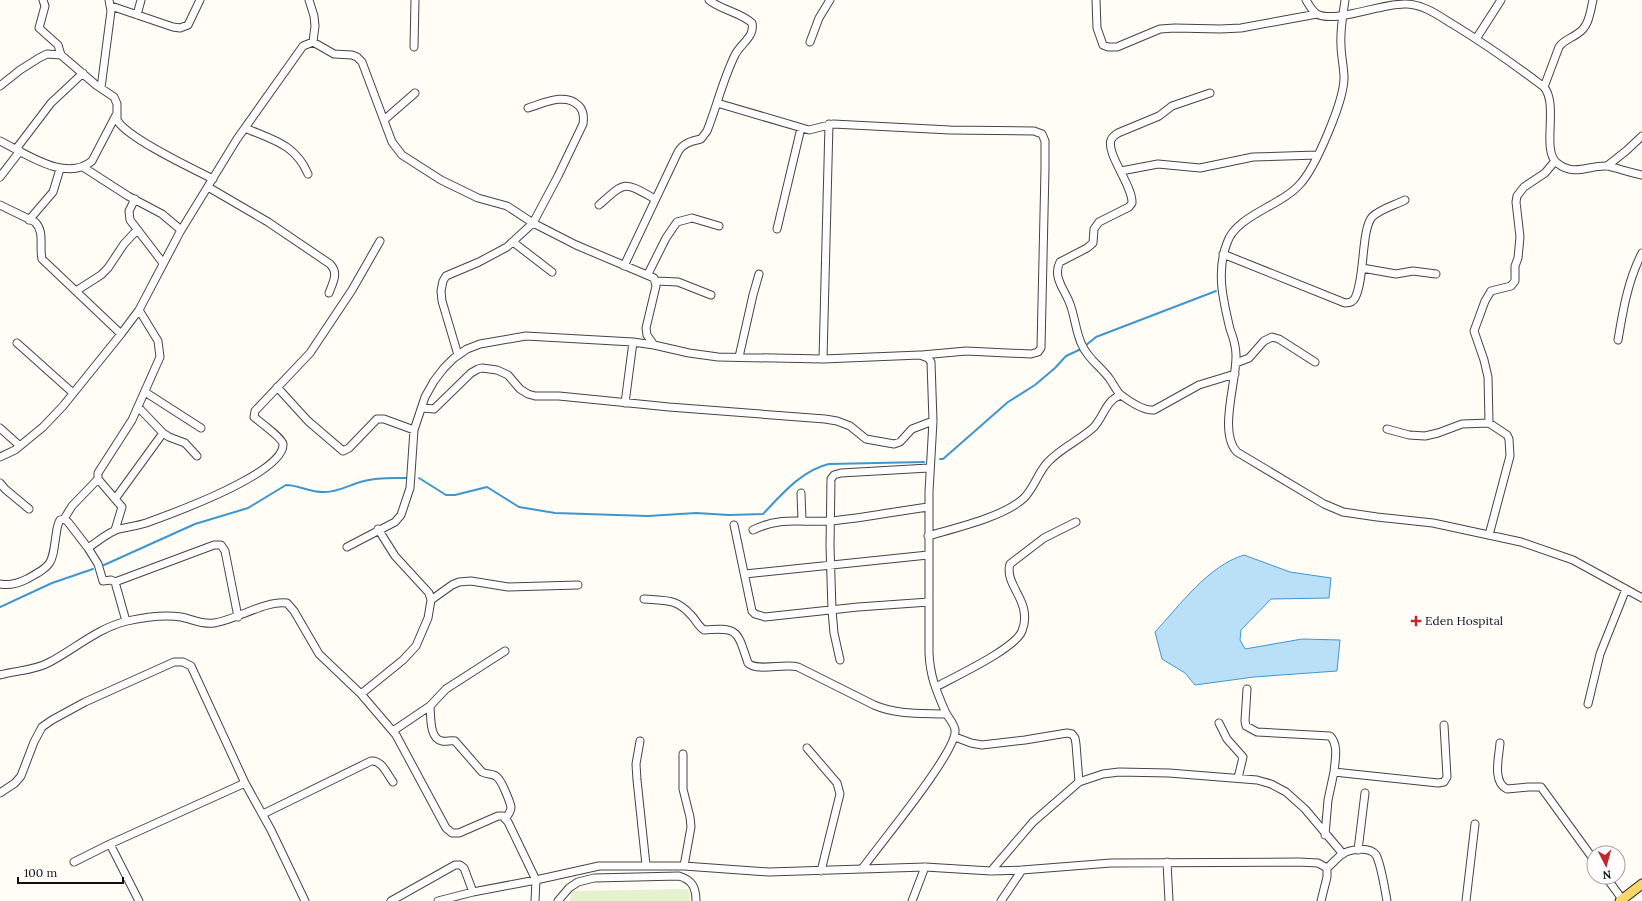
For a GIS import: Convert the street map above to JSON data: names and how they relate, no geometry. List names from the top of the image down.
{
  "places": {
    "health": ["Eden Hospital"]
  },
  "scale_bar": "100 m",
  "north": "bottom"
}
